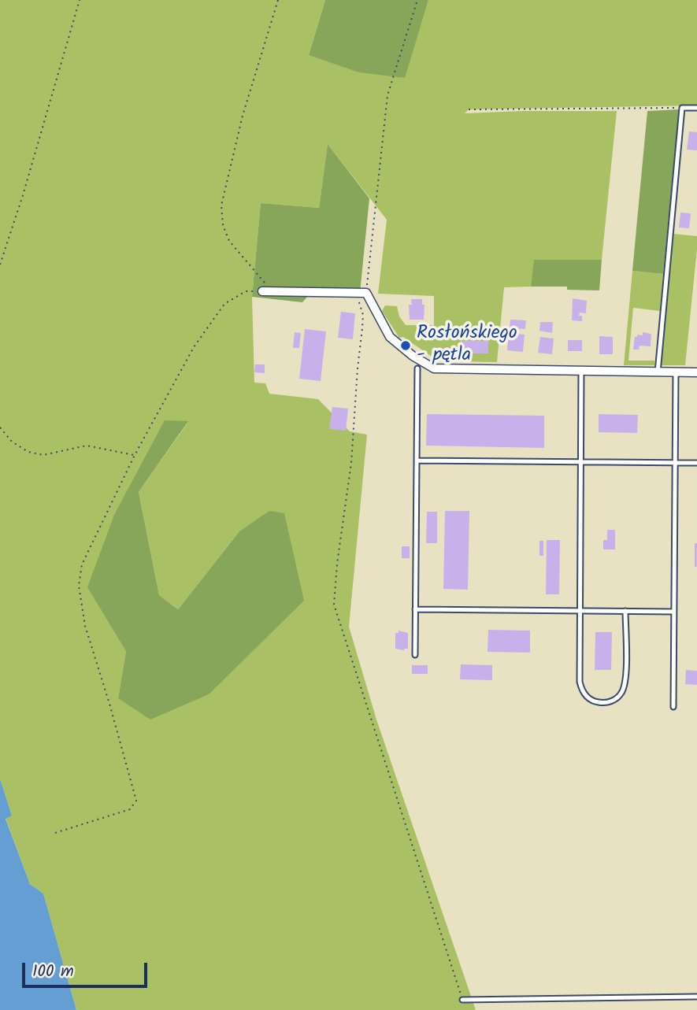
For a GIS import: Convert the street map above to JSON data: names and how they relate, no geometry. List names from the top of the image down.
{
  "places": ["Rosłońskiego - pętla"],
  "scale_bar": "100 m"
}
